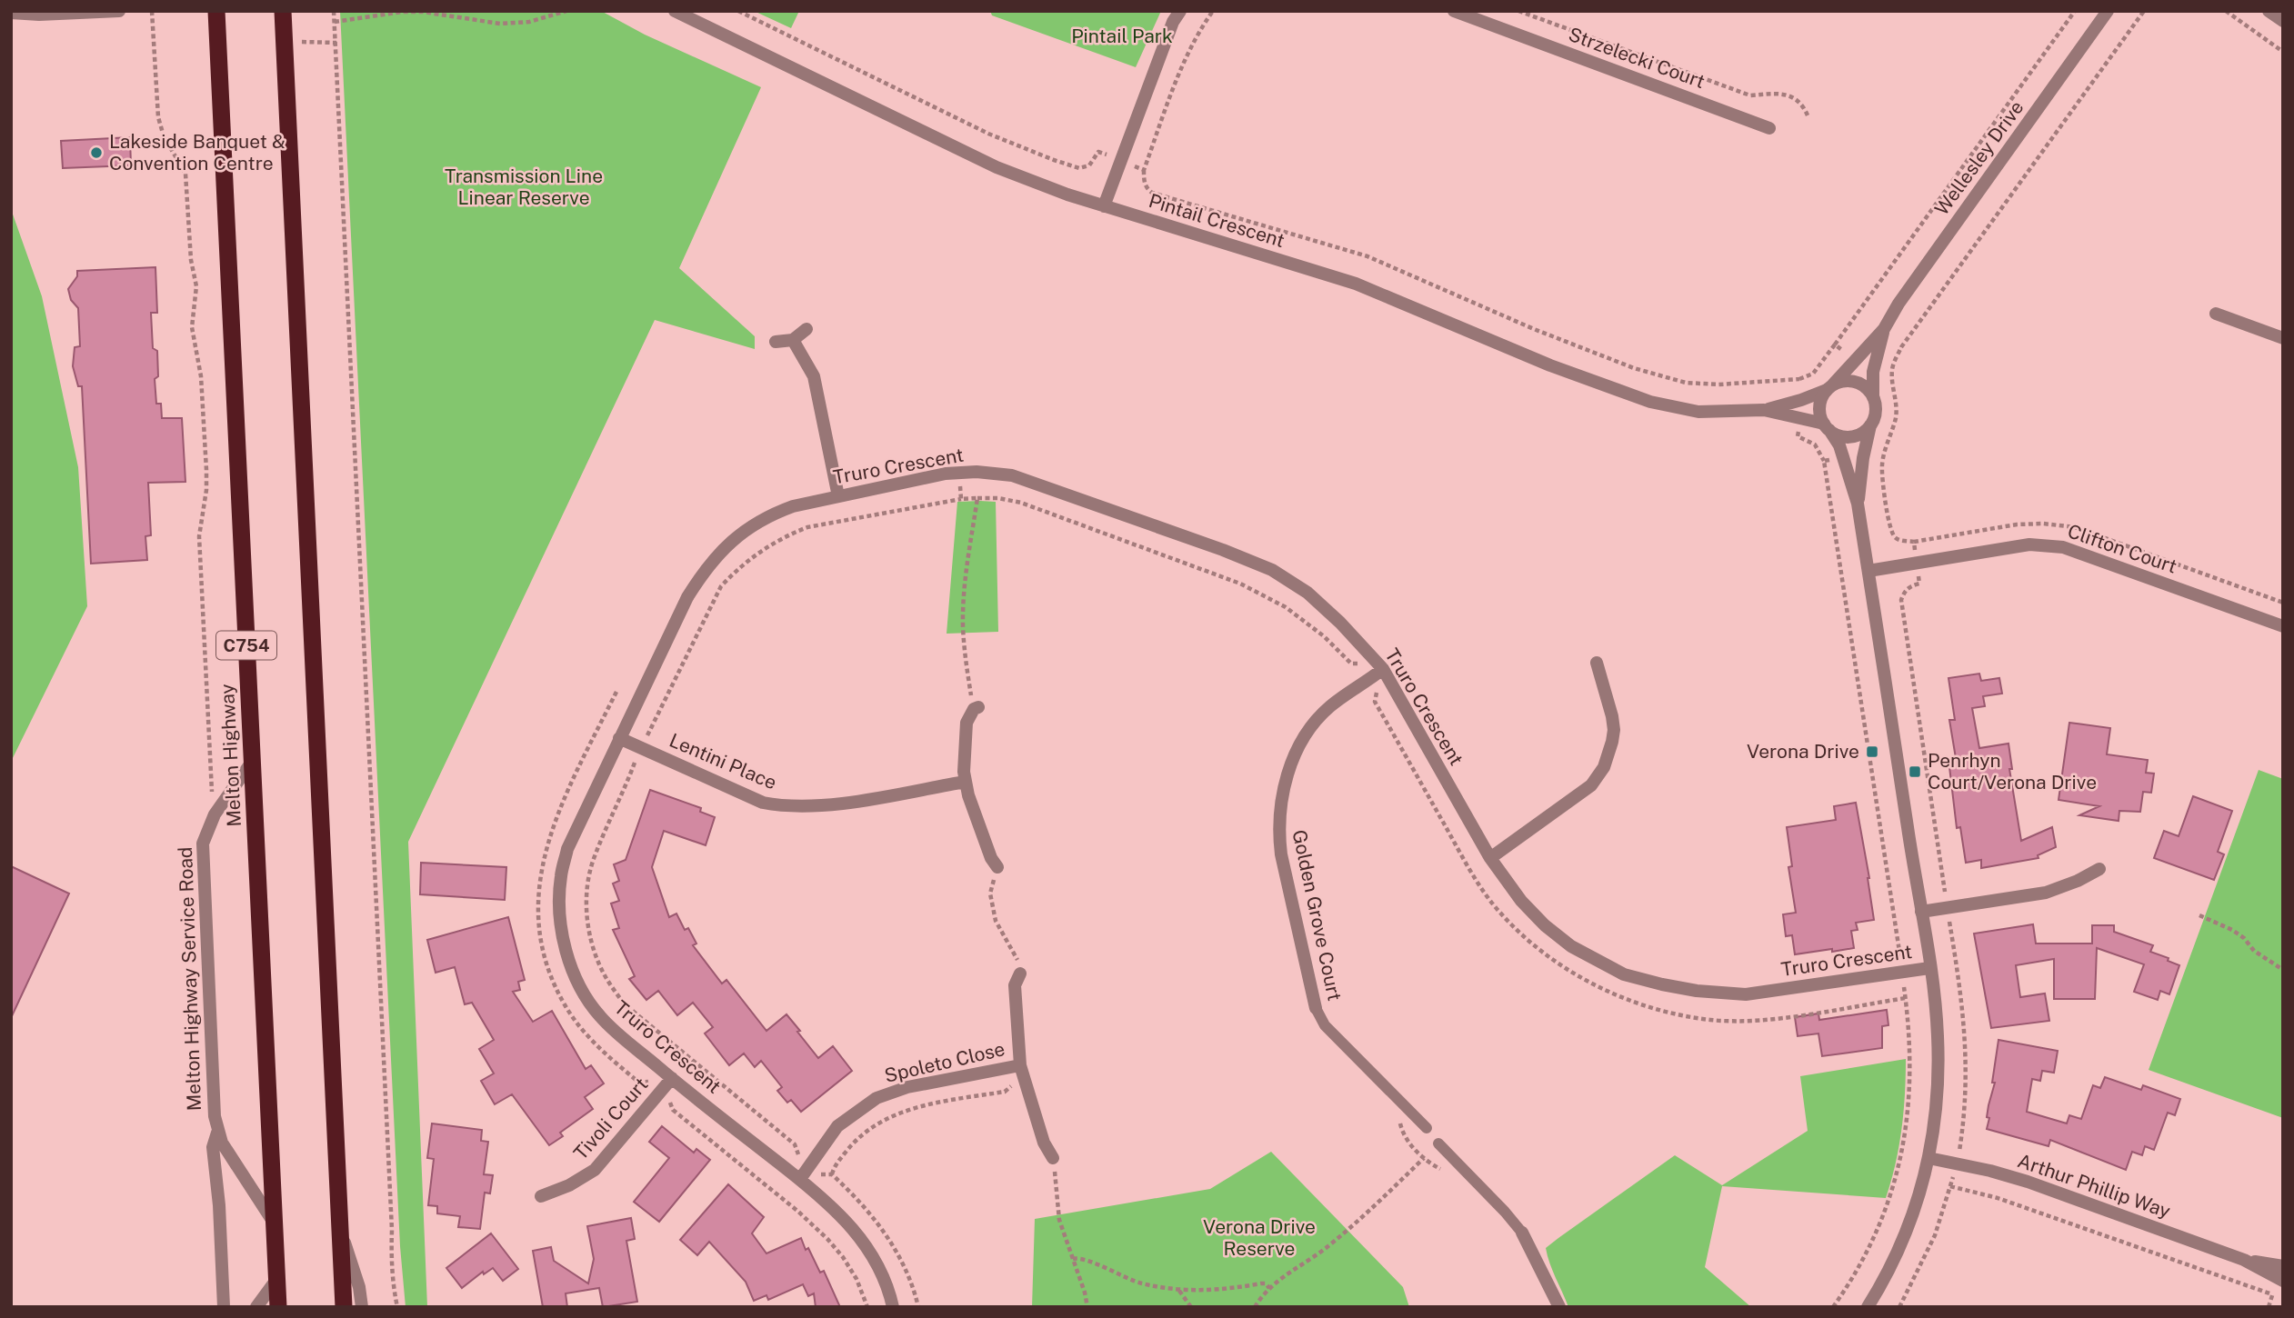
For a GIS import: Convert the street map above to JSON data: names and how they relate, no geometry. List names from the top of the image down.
{
  "streets": {
    "highway": ["C754", "Melton Highway"],
    "street": [
      "Strzelecki Court",
      "Wellesley Drive",
      "Pintail Crescent",
      "Truro Crescent",
      "Clifton Court",
      "Lentini Place",
      "Golden Grove Court",
      "Melton Highway Service Road",
      "Spoleto Close",
      "Tivoli Court",
      "Arthur Phillip Way"
    ]
  },
  "crossings": [
    ["Wellesley Drive", "Pintail Crescent"],
    ["Truro Crescent", "Lentini Place"],
    ["Truro Crescent", "Golden Grove Court"],
    ["Truro Crescent", "Spoleto Close"],
    ["Truro Crescent", "Tivoli Court"],
    ["Melton Highway", "Melton Highway Service Road"]
  ],
  "parks": ["Pintail Park", "Transmission Line Linear Reserve", "Verona Drive Reserve"],
  "places": {
    "other": ["Lakeside Banquet & Convention Centre"],
    "transit": ["Verona Drive", "Penrhyn Court/Verona Drive"]
  }
}
